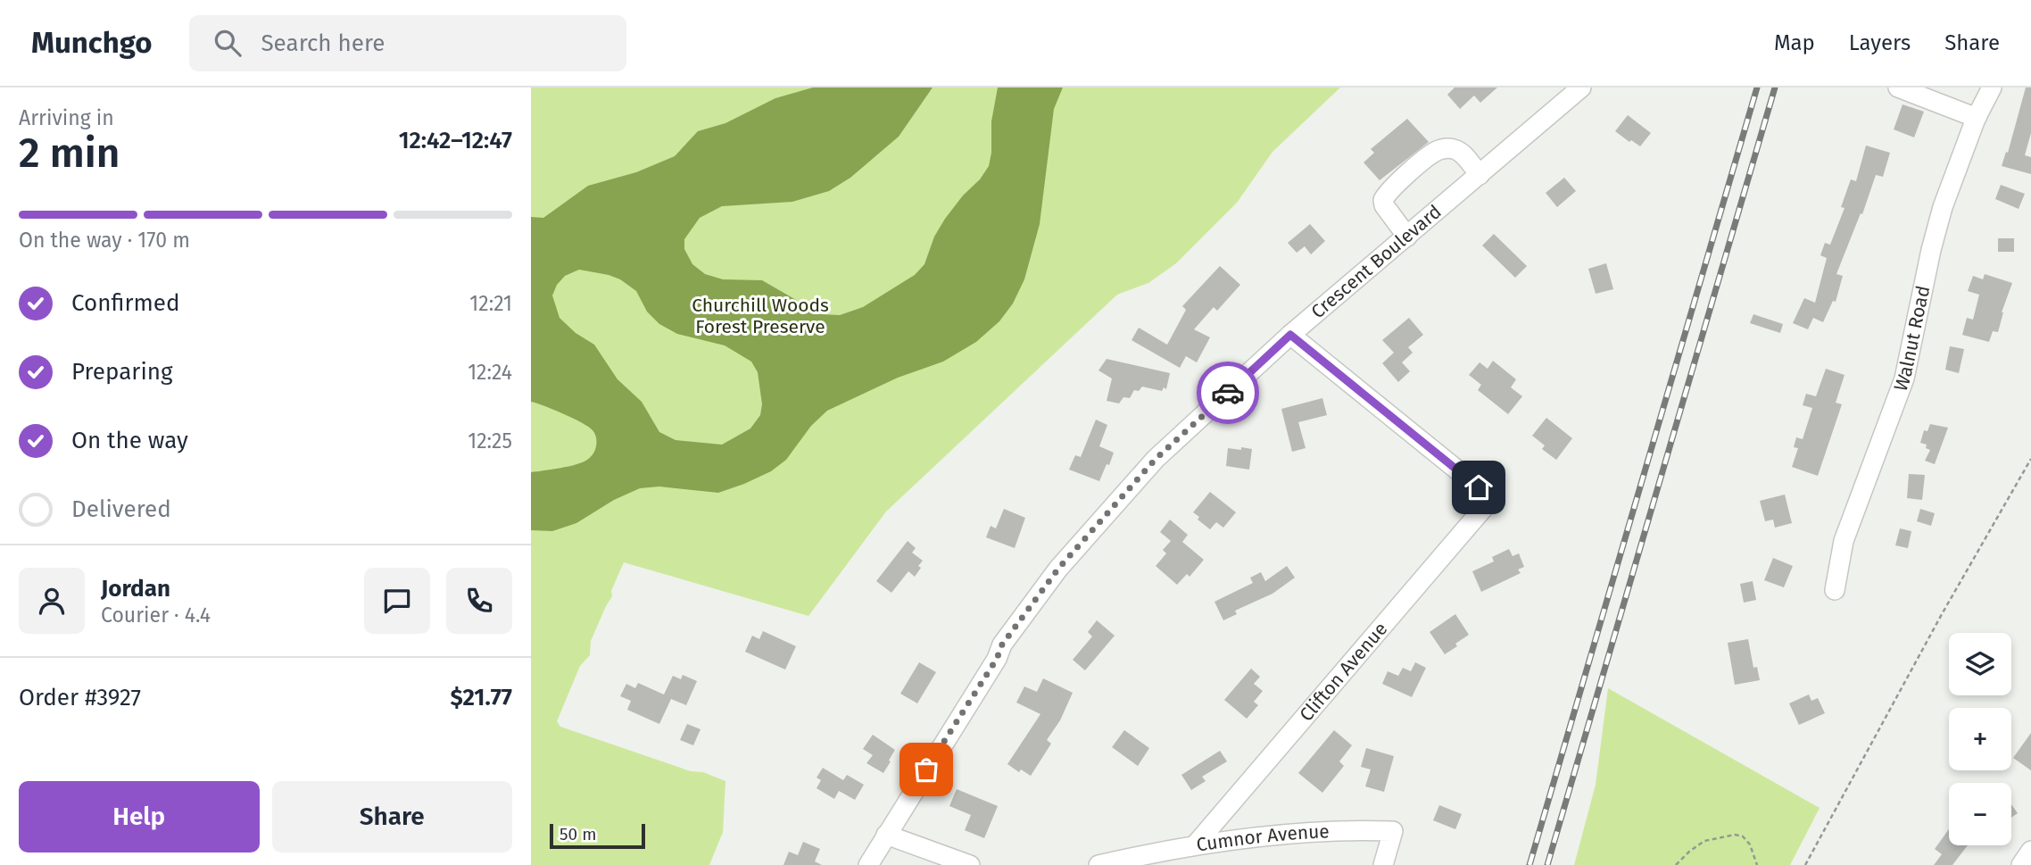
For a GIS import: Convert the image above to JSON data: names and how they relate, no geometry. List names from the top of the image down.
{
  "streets": {
    "street": [
      "Crescent Boulevard",
      "Walnut Road",
      "Clifton Avenue",
      "Cumnor Avenue"
    ]
  },
  "crossings": [
    ["Crescent Boulevard", "Clifton Avenue"],
    ["Clifton Avenue", "Cumnor Avenue"]
  ],
  "parks": ["Churchill Woods Forest Preserve"],
  "scale_bar": "50 m",
  "page": {
    "header": "Munchgo",
    "search": "Search here",
    "nav": ["Map", "Layers", "Share"],
    "heading": ["2 min", "Arriving in", "12:42–12:47"],
    "panel": [
      "Jordan",
      "Courier · 4.4",
      "Order #3927",
      "$21.77"
    ],
    "bar": "On the way · 170 m",
    "list": [
      ["Confirmed", "12:21"],
      ["Preparing", "12:24"],
      ["On the way", "12:25"],
      "Delivered"
    ],
    "map_buttons": ["+", "−"],
    "buttons": ["Help", "Share"],
    "scale": "50 m"
  }
}
